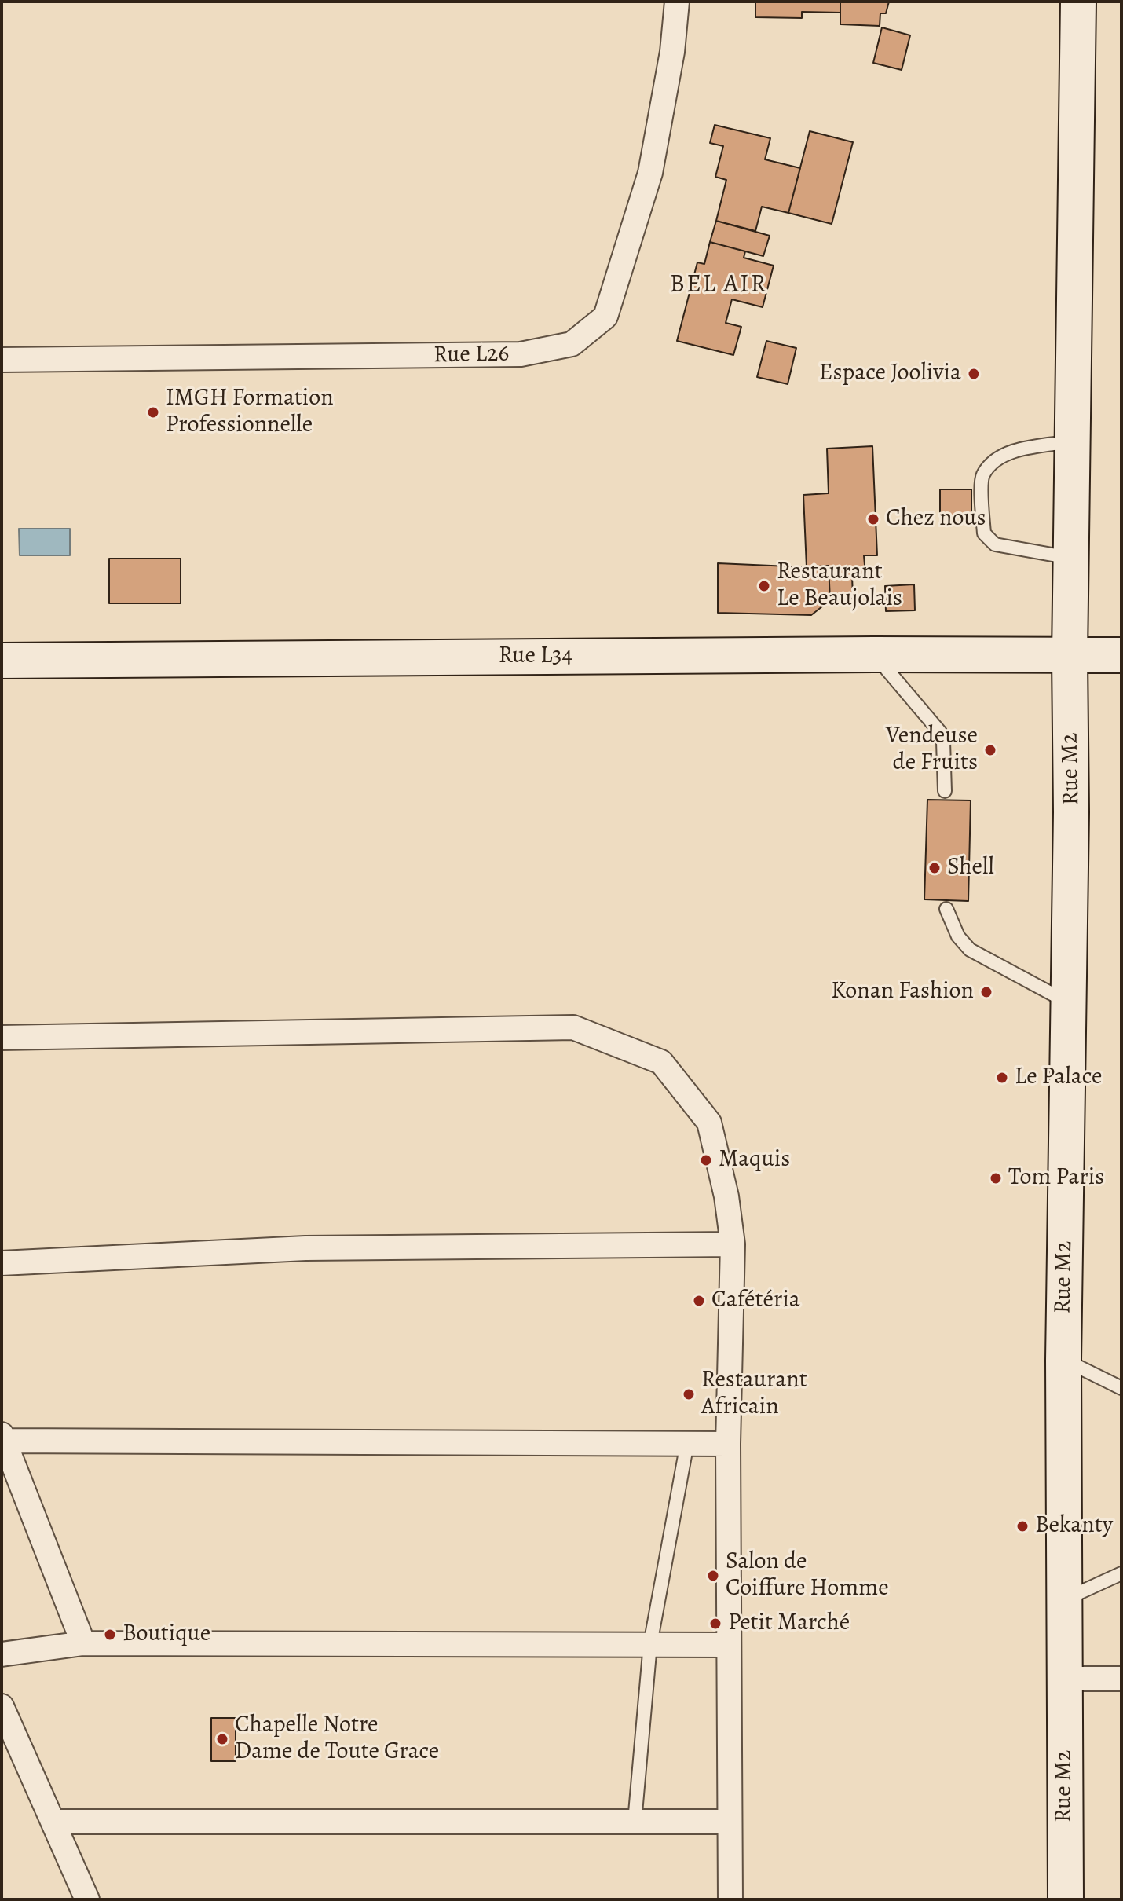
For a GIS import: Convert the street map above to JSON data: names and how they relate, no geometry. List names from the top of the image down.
{
  "streets": {
    "main road": ["Rue L34", "Rue M2"],
    "street": ["Rue L26"]
  },
  "crossings": [
    ["Rue L34", "Rue M2"]
  ],
  "districts": ["BEL AIR"],
  "places": [
    "Espace Joolivia",
    "IMGH Formation Professionnelle",
    "Chez nous",
    "Restaurant Le Beaujolais",
    "Vendeuse de Fruits",
    "Shell",
    "Konan Fashion",
    "Le Palace",
    "Maquis",
    "Tom Paris",
    "Cafétéria",
    "Restaurant Africain",
    "Bekanty",
    "Salon de Coiffure Homme",
    "Petit Marché",
    "Boutique",
    "Chapelle Notre Dame de Toute Grace"
  ]
}
